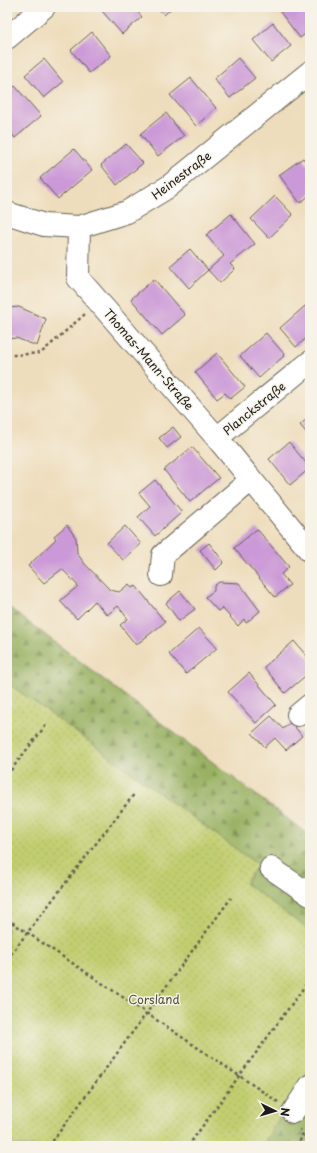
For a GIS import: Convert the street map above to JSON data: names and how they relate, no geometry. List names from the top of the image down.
{
  "streets": {
    "street": ["Heinestraße", "Thomas-Mann-Straße", "Planckstraße"]
  },
  "crossings": [
    ["Heinestraße", "Thomas-Mann-Straße"],
    ["Thomas-Mann-Straße", "Planckstraße"]
  ],
  "parks": ["Corsland"],
  "north": "right"
}
